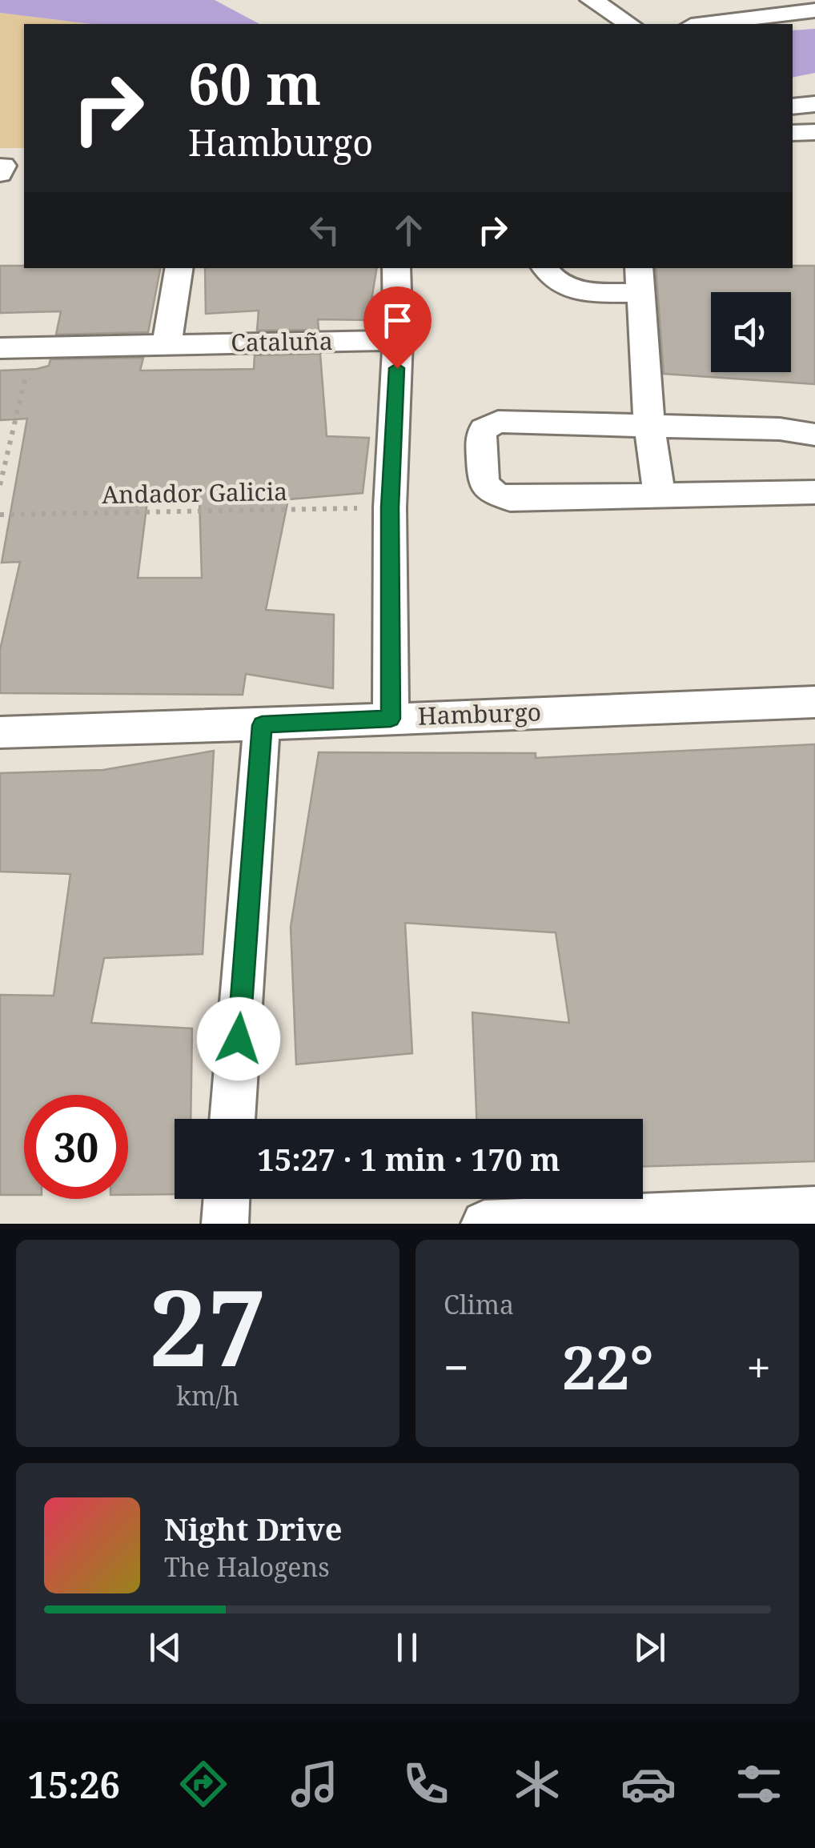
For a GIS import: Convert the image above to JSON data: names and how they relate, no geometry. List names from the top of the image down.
{
  "streets": {
    "street": ["Cataluña", "Hamburgo"],
    "path": ["Andador Galicia"]
  },
  "page": {
    "turn": ["60 m", "Hamburgo"],
    "limit": "30",
    "trip": "15:27 · 1 min · 170 m",
    "tile": [
      ["27", "km/h"],
      "Clima"
    ],
    "heat": ["−", "22°", "+"],
    "song": ["Night Drive", "The Halogens"],
    "tabs": "15:26"
  }
}
